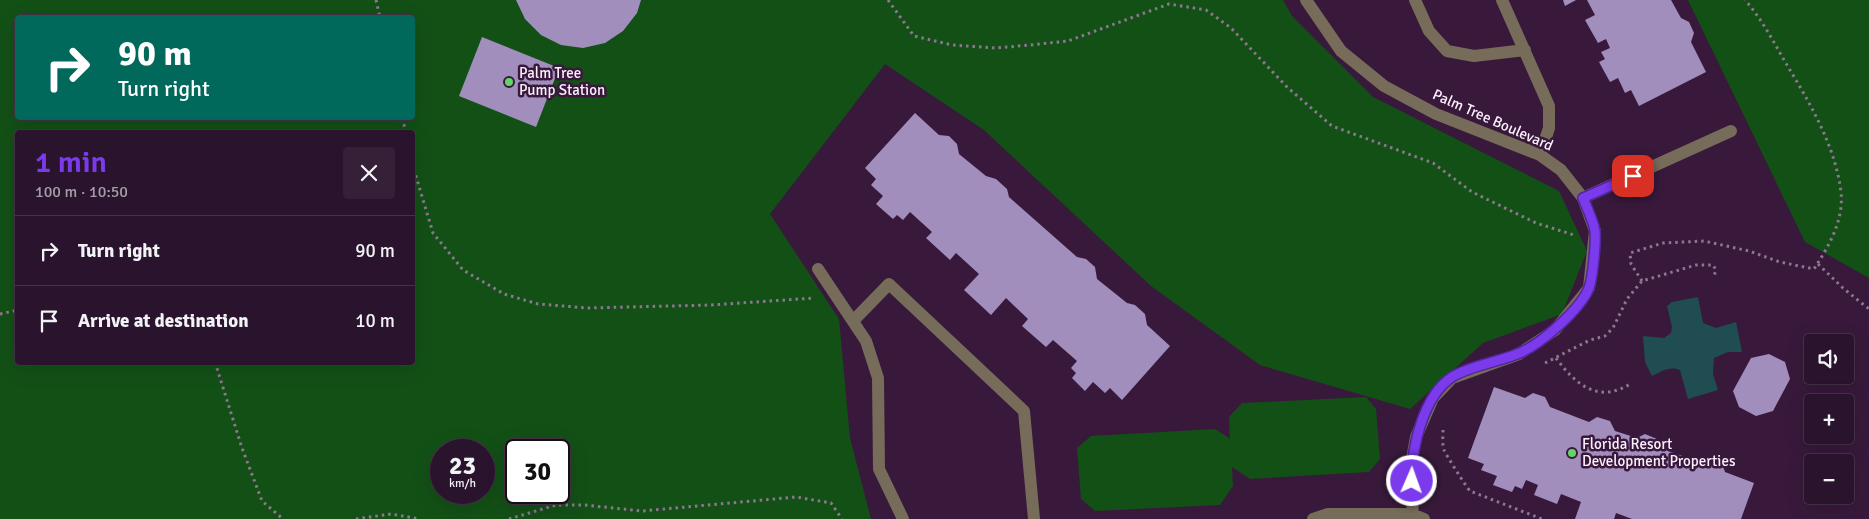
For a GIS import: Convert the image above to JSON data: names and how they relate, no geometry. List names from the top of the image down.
{
  "streets": {
    "street": ["Palm Tree Boulevard"]
  },
  "places": ["Palm Tree Pump Station", "Florida Resort Development Properties"],
  "page": {
    "turn": ["90 m", "Turn right"],
    "heading": ["1 min", "100 m · 10:50"],
    "list": [
      {
        "name": "Turn right",
        "value": "90 m"
      },
      {
        "name": "Arrive at destination",
        "value": "10 m"
      }
    ],
    "map_buttons": ["+", "−"],
    "speed": "23 km/h",
    "limit": "30"
  }
}
